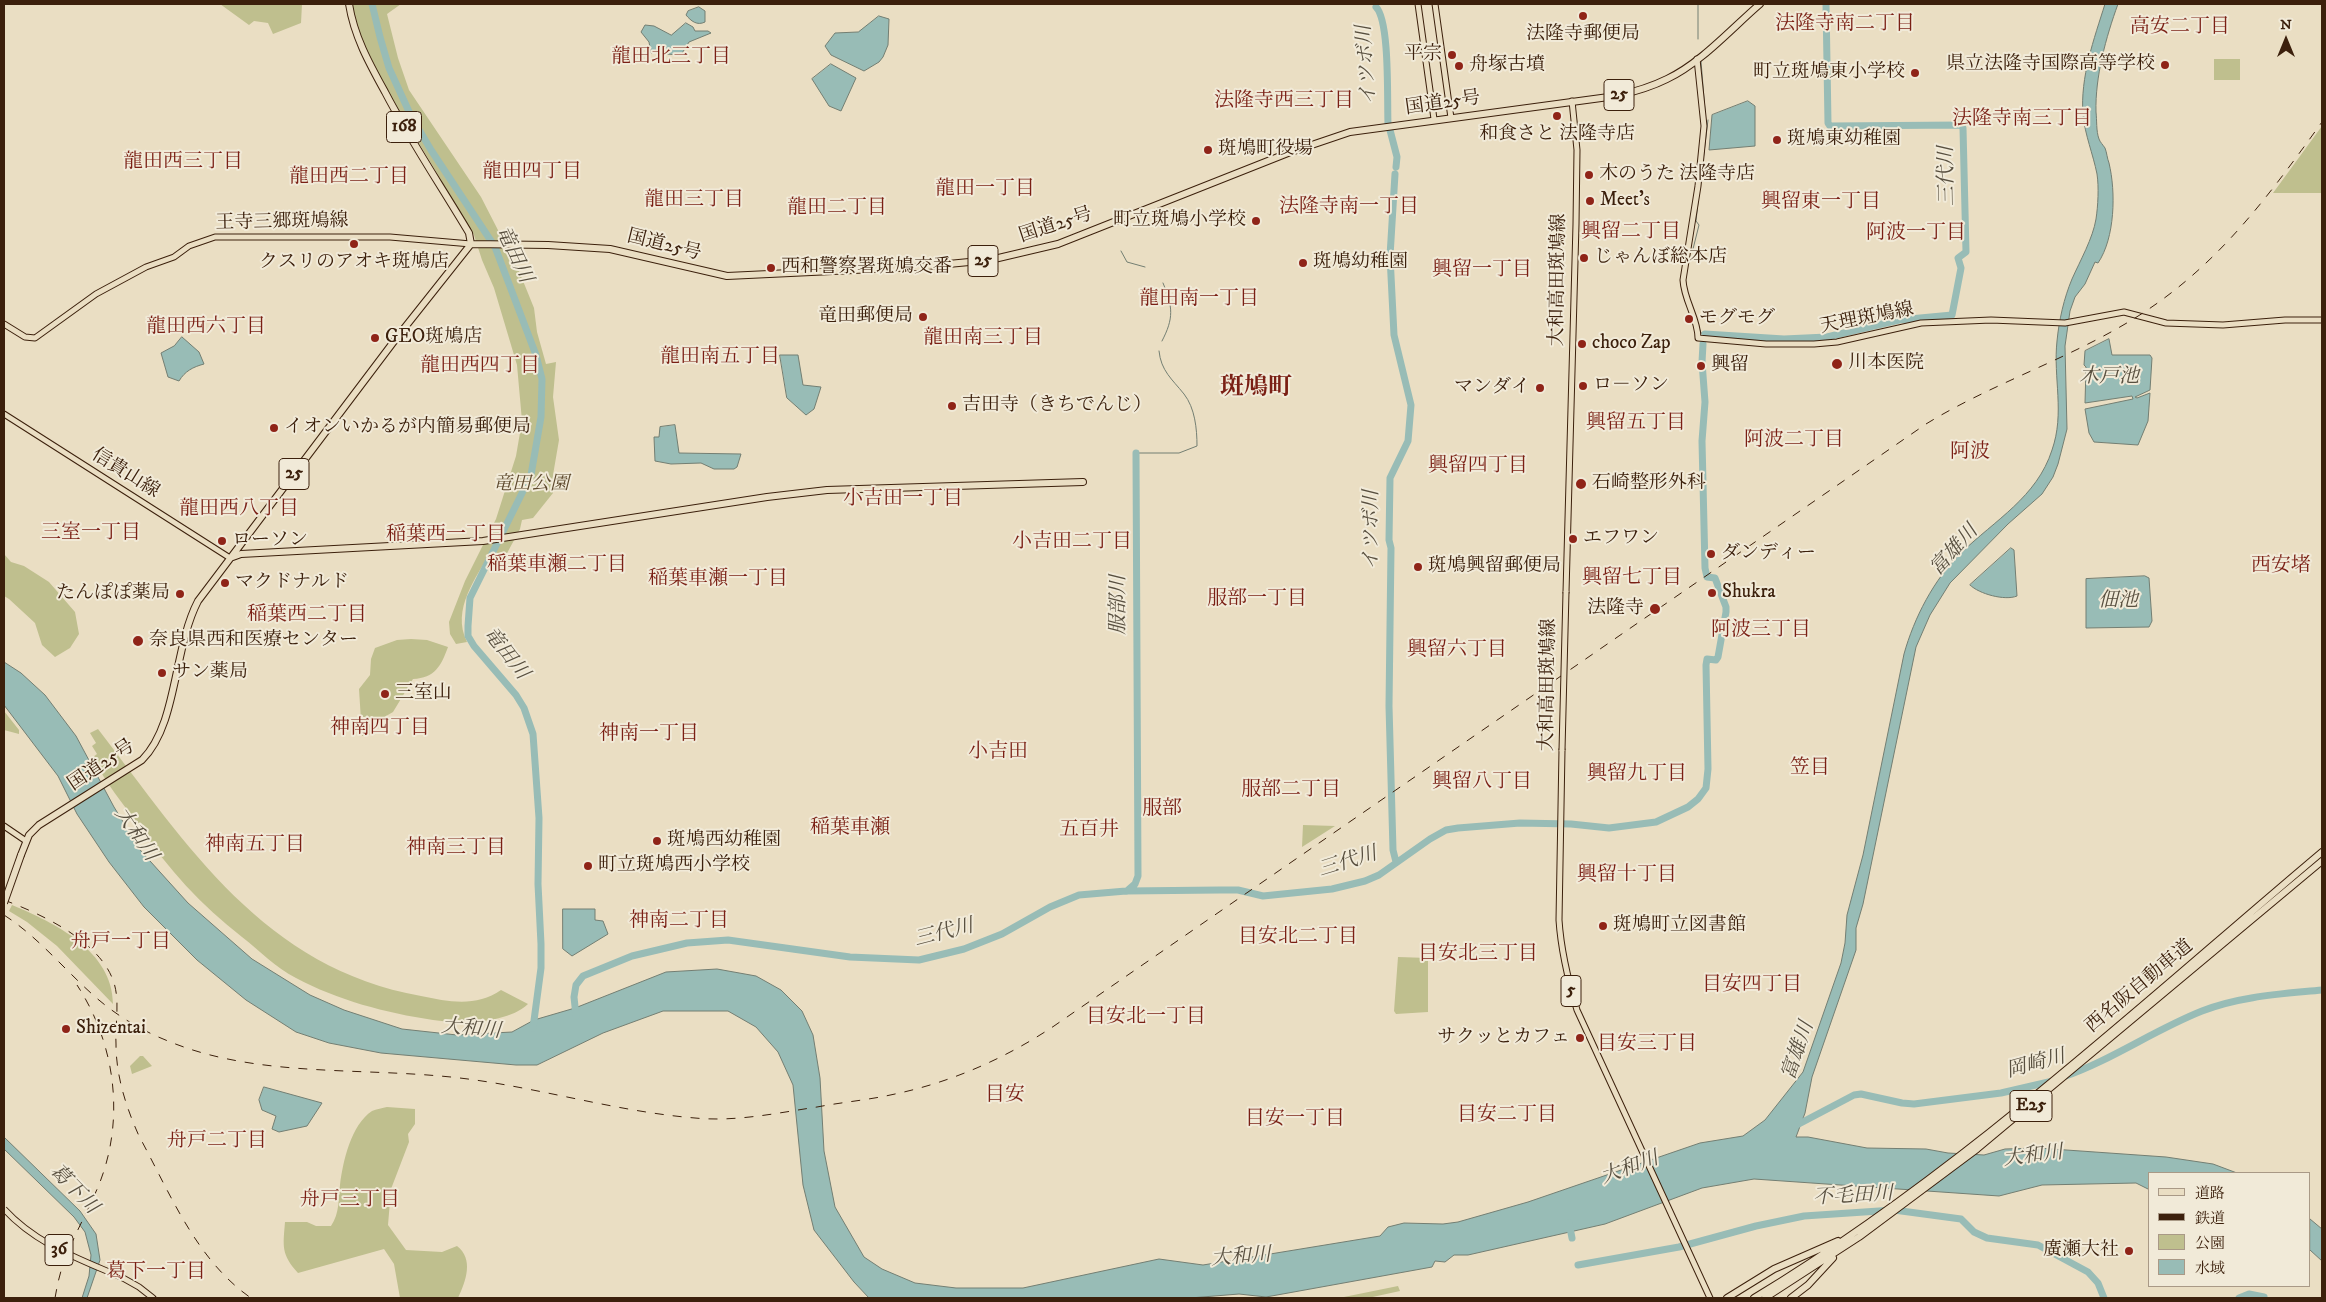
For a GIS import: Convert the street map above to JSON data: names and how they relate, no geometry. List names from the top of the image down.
{
  "streets": {
    "highway": [
      "25",
      "国道25号",
      "168",
      "西名阪自動車道",
      "E25"
    ],
    "main road": [
      "王寺三郷斑鳩線",
      "大和高田斑鳩線",
      "天理斑鳩線",
      "信貴山線",
      "5",
      "36"
    ]
  },
  "crossings": [
    ["国道25号", "168"],
    ["国道25号", "王寺三郷斑鳩線"],
    ["国道25号", "大和高田斑鳩線"],
    ["国道25号", "天理斑鳩線"],
    ["国道25号", "信貴山線"],
    ["168", "王寺三郷斑鳩線"]
  ],
  "districts": [
    "法隆寺南二丁目",
    "高安二丁目",
    "龍田北三丁目",
    "法隆寺西三丁目",
    "法隆寺南三丁目",
    "龍田西三丁目",
    "龍田四丁目",
    "龍田西二丁目",
    "龍田一丁目",
    "龍田三丁目",
    "興留東一丁目",
    "法隆寺南一丁目",
    "龍田二丁目",
    "興留二丁目",
    "阿波一丁目",
    "興留一丁目",
    "龍田南一丁目",
    "龍田西六丁目",
    "龍田南三丁目",
    "龍田南五丁目",
    "龍田西四丁目",
    "斑鳩町",
    "興留五丁目",
    "阿波二丁目",
    "阿波",
    "興留四丁目",
    "小吉田一丁目",
    "龍田西八丁目",
    "三室一丁目",
    "稲葉西一丁目",
    "小吉田二丁目",
    "稲葉車瀬二丁目",
    "西安堵",
    "興留七丁目",
    "稲葉車瀬一丁目",
    "服部一丁目",
    "稲葉西二丁目",
    "阿波三丁目",
    "興留六丁目",
    "神南四丁目",
    "神南一丁目",
    "小吉田",
    "笠目",
    "興留九丁目",
    "興留八丁目",
    "服部二丁目",
    "服部",
    "稲葉車瀬",
    "五百井",
    "神南五丁目",
    "神南三丁目",
    "興留十丁目",
    "神南二丁目",
    "目安北二丁目",
    "舟戸一丁目",
    "目安北三丁目",
    "目安四丁目",
    "目安北一丁目",
    "目安三丁目",
    "目安",
    "目安二丁目",
    "目安一丁目",
    "舟戸二丁目",
    "舟戸三丁目",
    "葛下一丁目"
  ],
  "water": [
    "イツボ川",
    "三代川",
    "竜田川",
    "木戸池",
    "富雄川",
    "佃池",
    "服部川",
    "大和川",
    "岡崎川",
    "葛下川",
    "不毛田川"
  ],
  "parks": ["竜田公園"],
  "places": [
    "法隆寺郵便局",
    "平宗",
    "県立法隆寺国際高等学校",
    "舟塚古墳",
    "町立斑鳩東小学校",
    "和食さと 法隆寺店",
    "斑鳩東幼稚園",
    "斑鳩町役場",
    "木のうた 法隆寺店",
    "Meet’s",
    "町立斑鳩小学校",
    "クスリのアオキ斑鳩店",
    "じゃんぼ総本店",
    "斑鳩幼稚園",
    "西和警察署斑鳩交番",
    "竜田郵便局",
    "モグモグ",
    "GEO斑鳩店",
    "choco Zap",
    "川本医院",
    "興留",
    "ロ－ソン",
    "マンダイ",
    "吉田寺（きちでんじ）",
    "イオンいかるが内簡易郵便局",
    "石崎整形外科",
    "エフワン",
    "ローソン",
    "ダンディー",
    "斑鳩興留郵便局",
    "マクドナルド",
    "Shukra",
    "たんぽぽ薬局",
    "法隆寺",
    "奈良県西和医療センター",
    "サン薬局",
    "三室山",
    "斑鳩西幼稚園",
    "町立斑鳩西小学校",
    "斑鳩町立図書館",
    "Shizentai",
    "サクッとカフェ",
    "廣瀬大社"
  ],
  "legend": [
    "道路",
    "鉄道",
    "公園",
    "水域"
  ],
  "north": "top"
}
